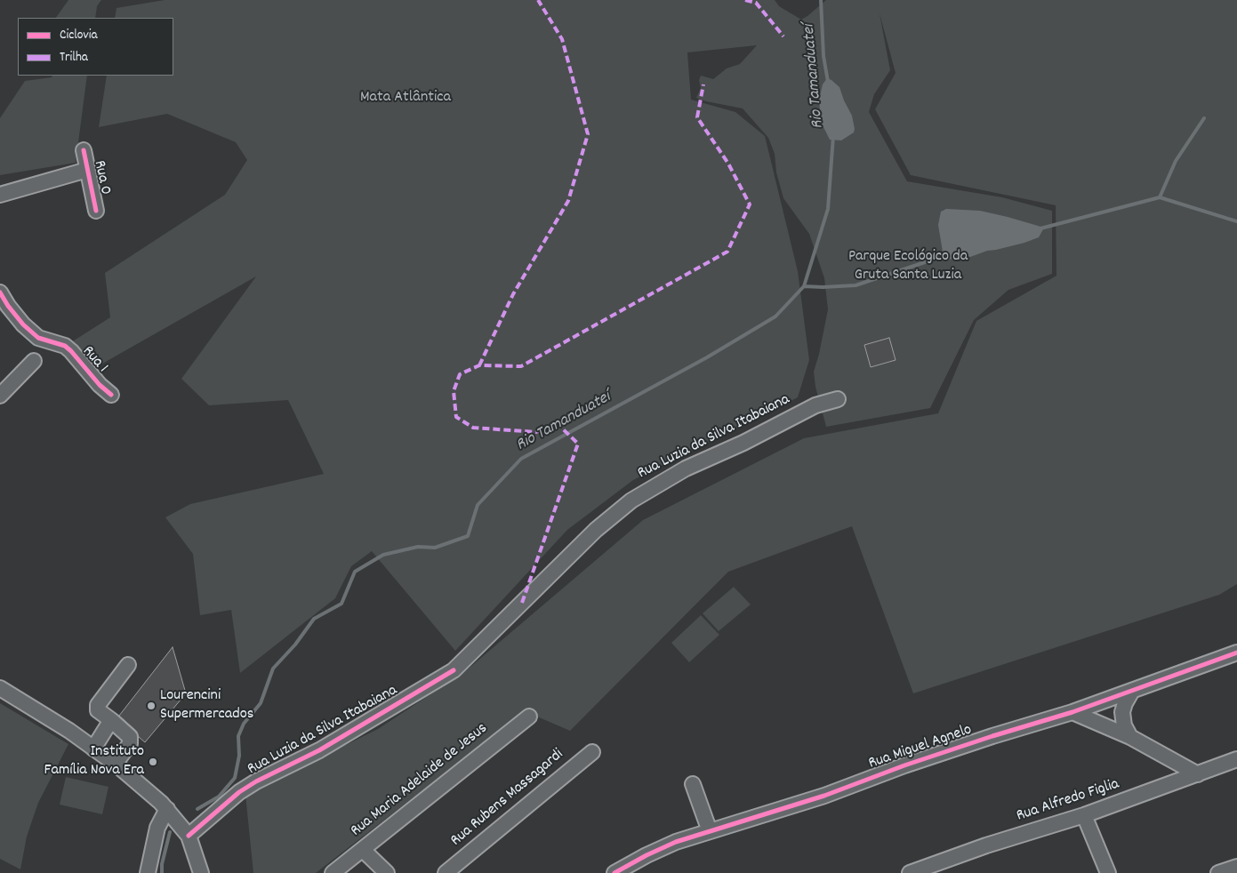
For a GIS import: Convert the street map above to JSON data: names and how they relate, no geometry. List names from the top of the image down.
{
  "streets": {
    "street": [
      "Rua 0",
      "Rua 1",
      "Rua Luzia da Silva Itabaiana",
      "Rua Miguel Agnelo",
      "Rua Maria Adelaide de Jesus",
      "Rua Rubens Massagardi",
      "Rua Alfredo Figlia"
    ]
  },
  "water": ["Rio Tamanduateí"],
  "parks": ["Mata Atlântica", "Parque Ecológico da Gruta Santa Luzia"],
  "places": ["Lourencini Supermercados", "Instituto Família Nova Era"],
  "legend": ["Ciclovia", "Trilha"]
}
